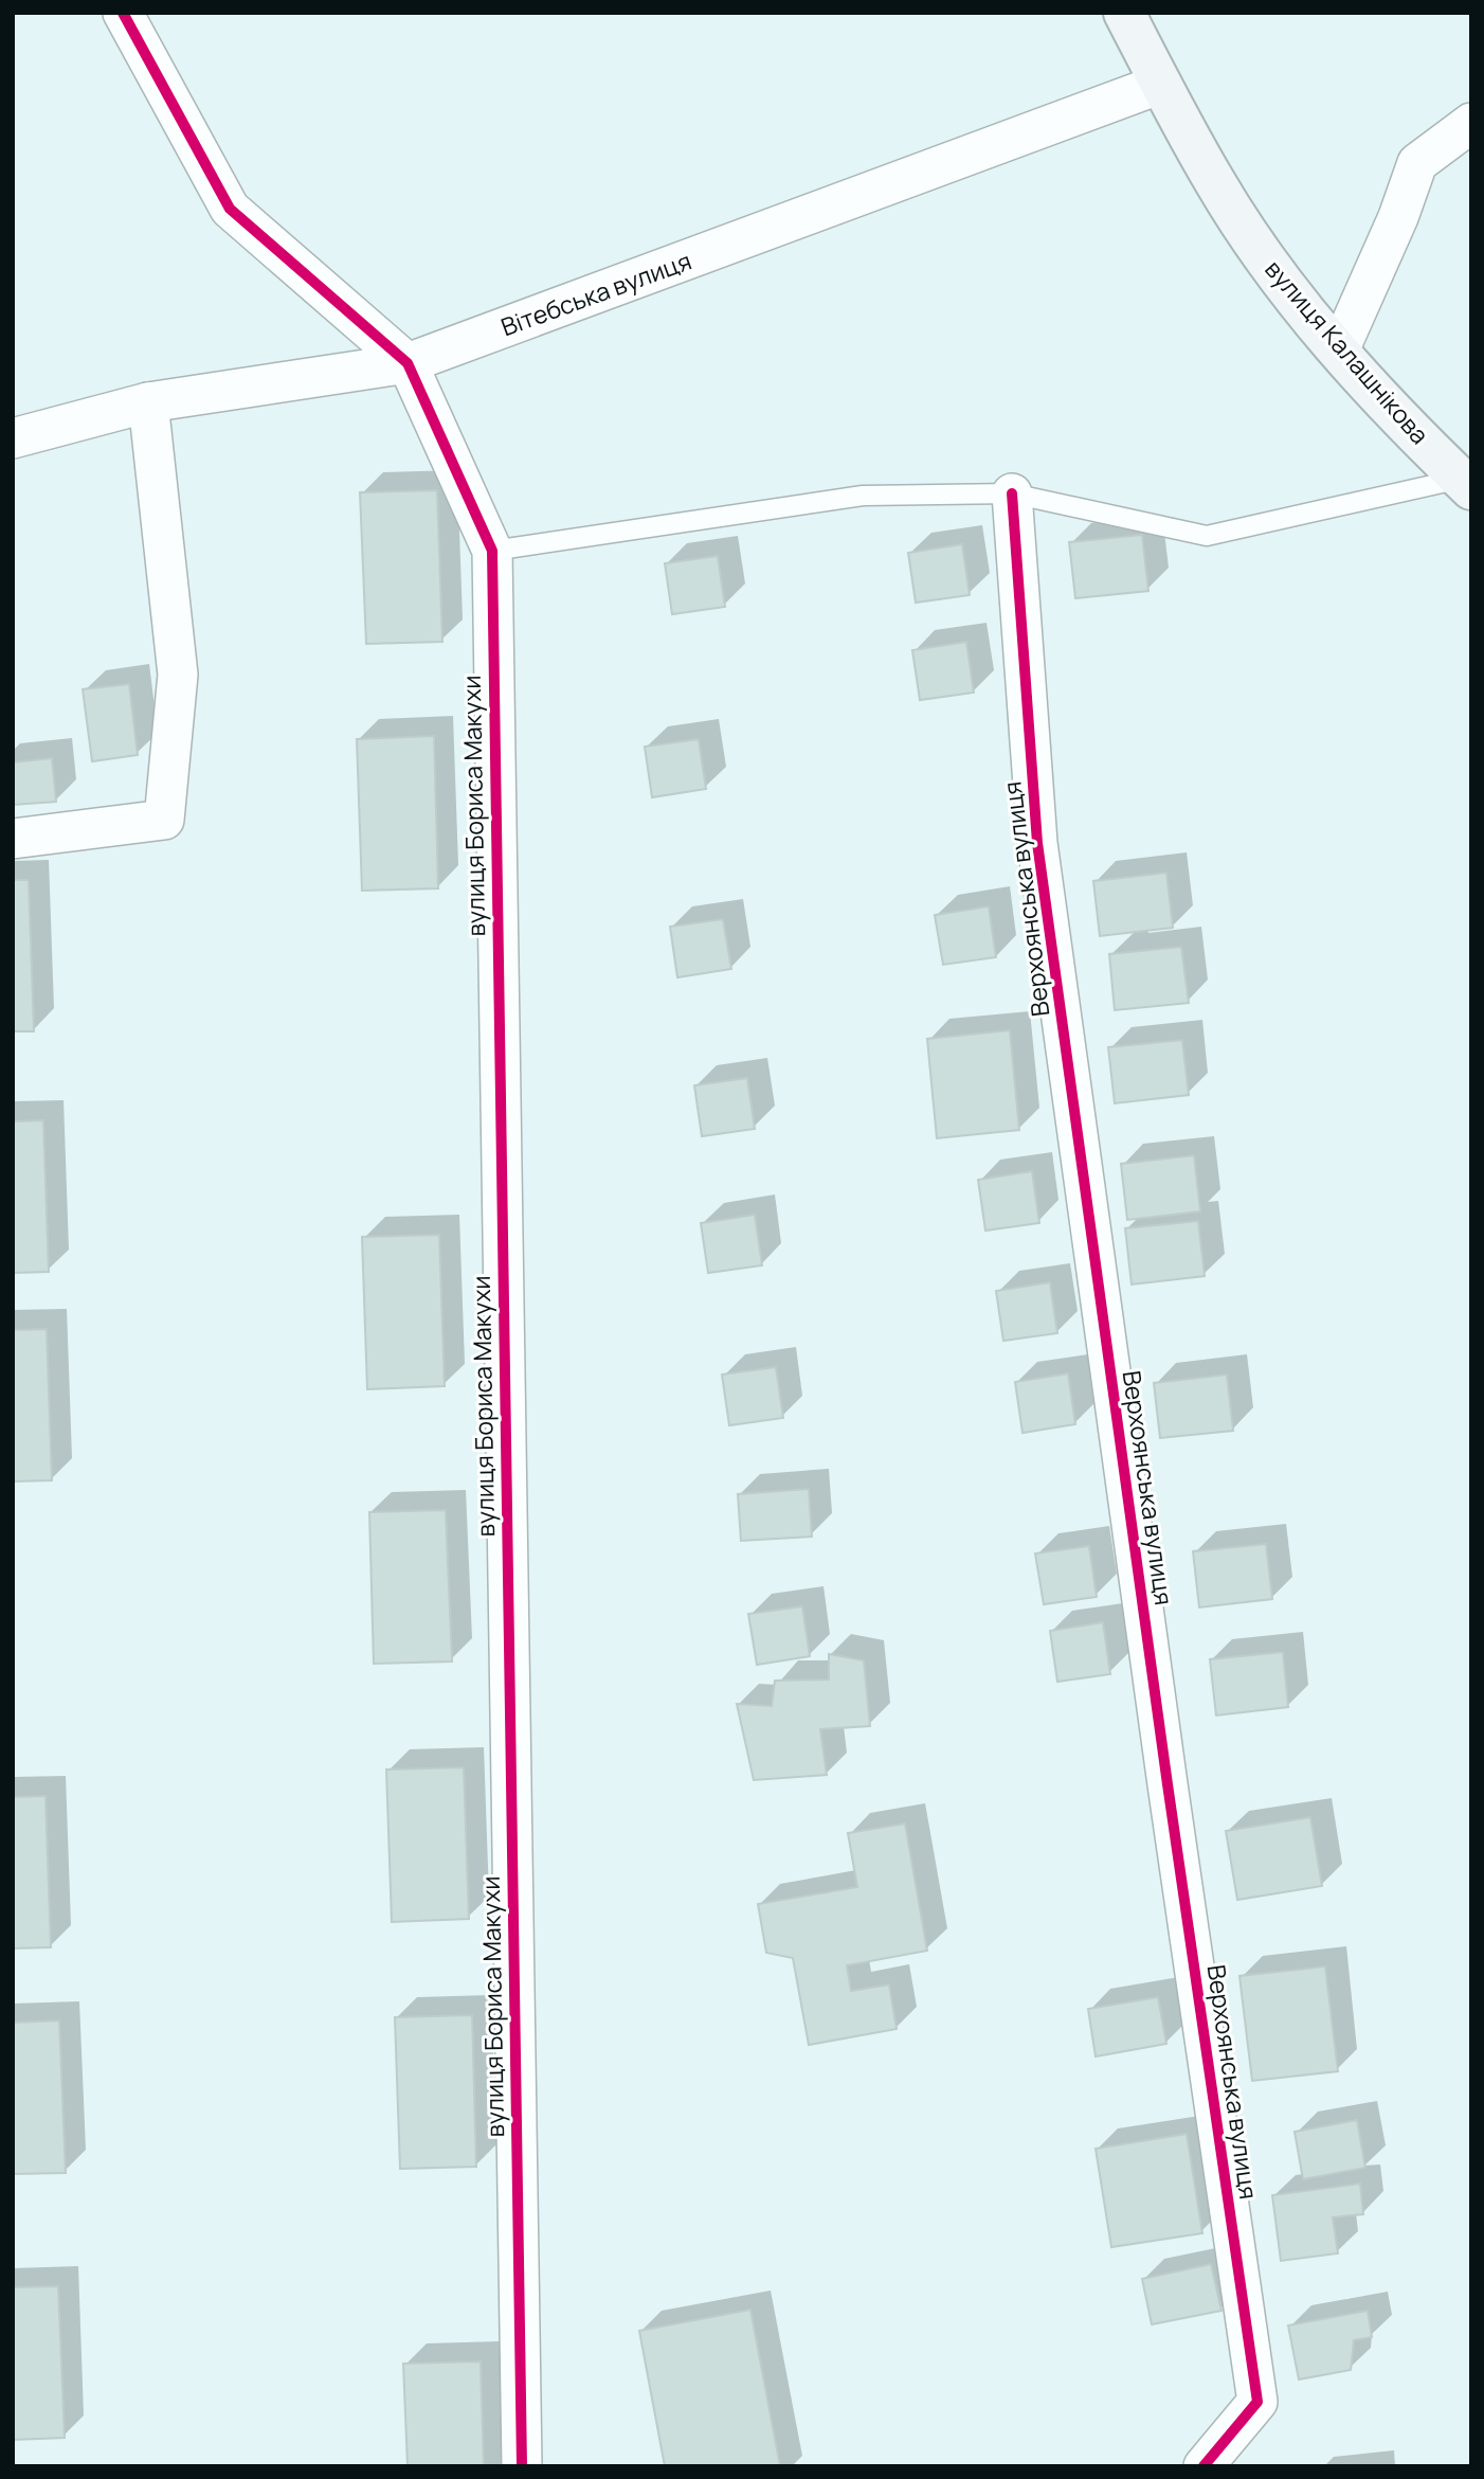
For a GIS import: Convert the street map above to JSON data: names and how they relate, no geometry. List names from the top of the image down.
{
  "streets": {
    "street": [
      "Вітебська вулиця",
      "вулиця Калашнікова",
      "вулиця Бориса Макухи",
      "Верхоянська вулиця"
    ]
  },
  "crossings": [
    ["Вітебська вулиця", "вулиця Калашнікова"],
    ["Вітебська вулиця", "вулиця Бориса Макухи"]
  ]
}
